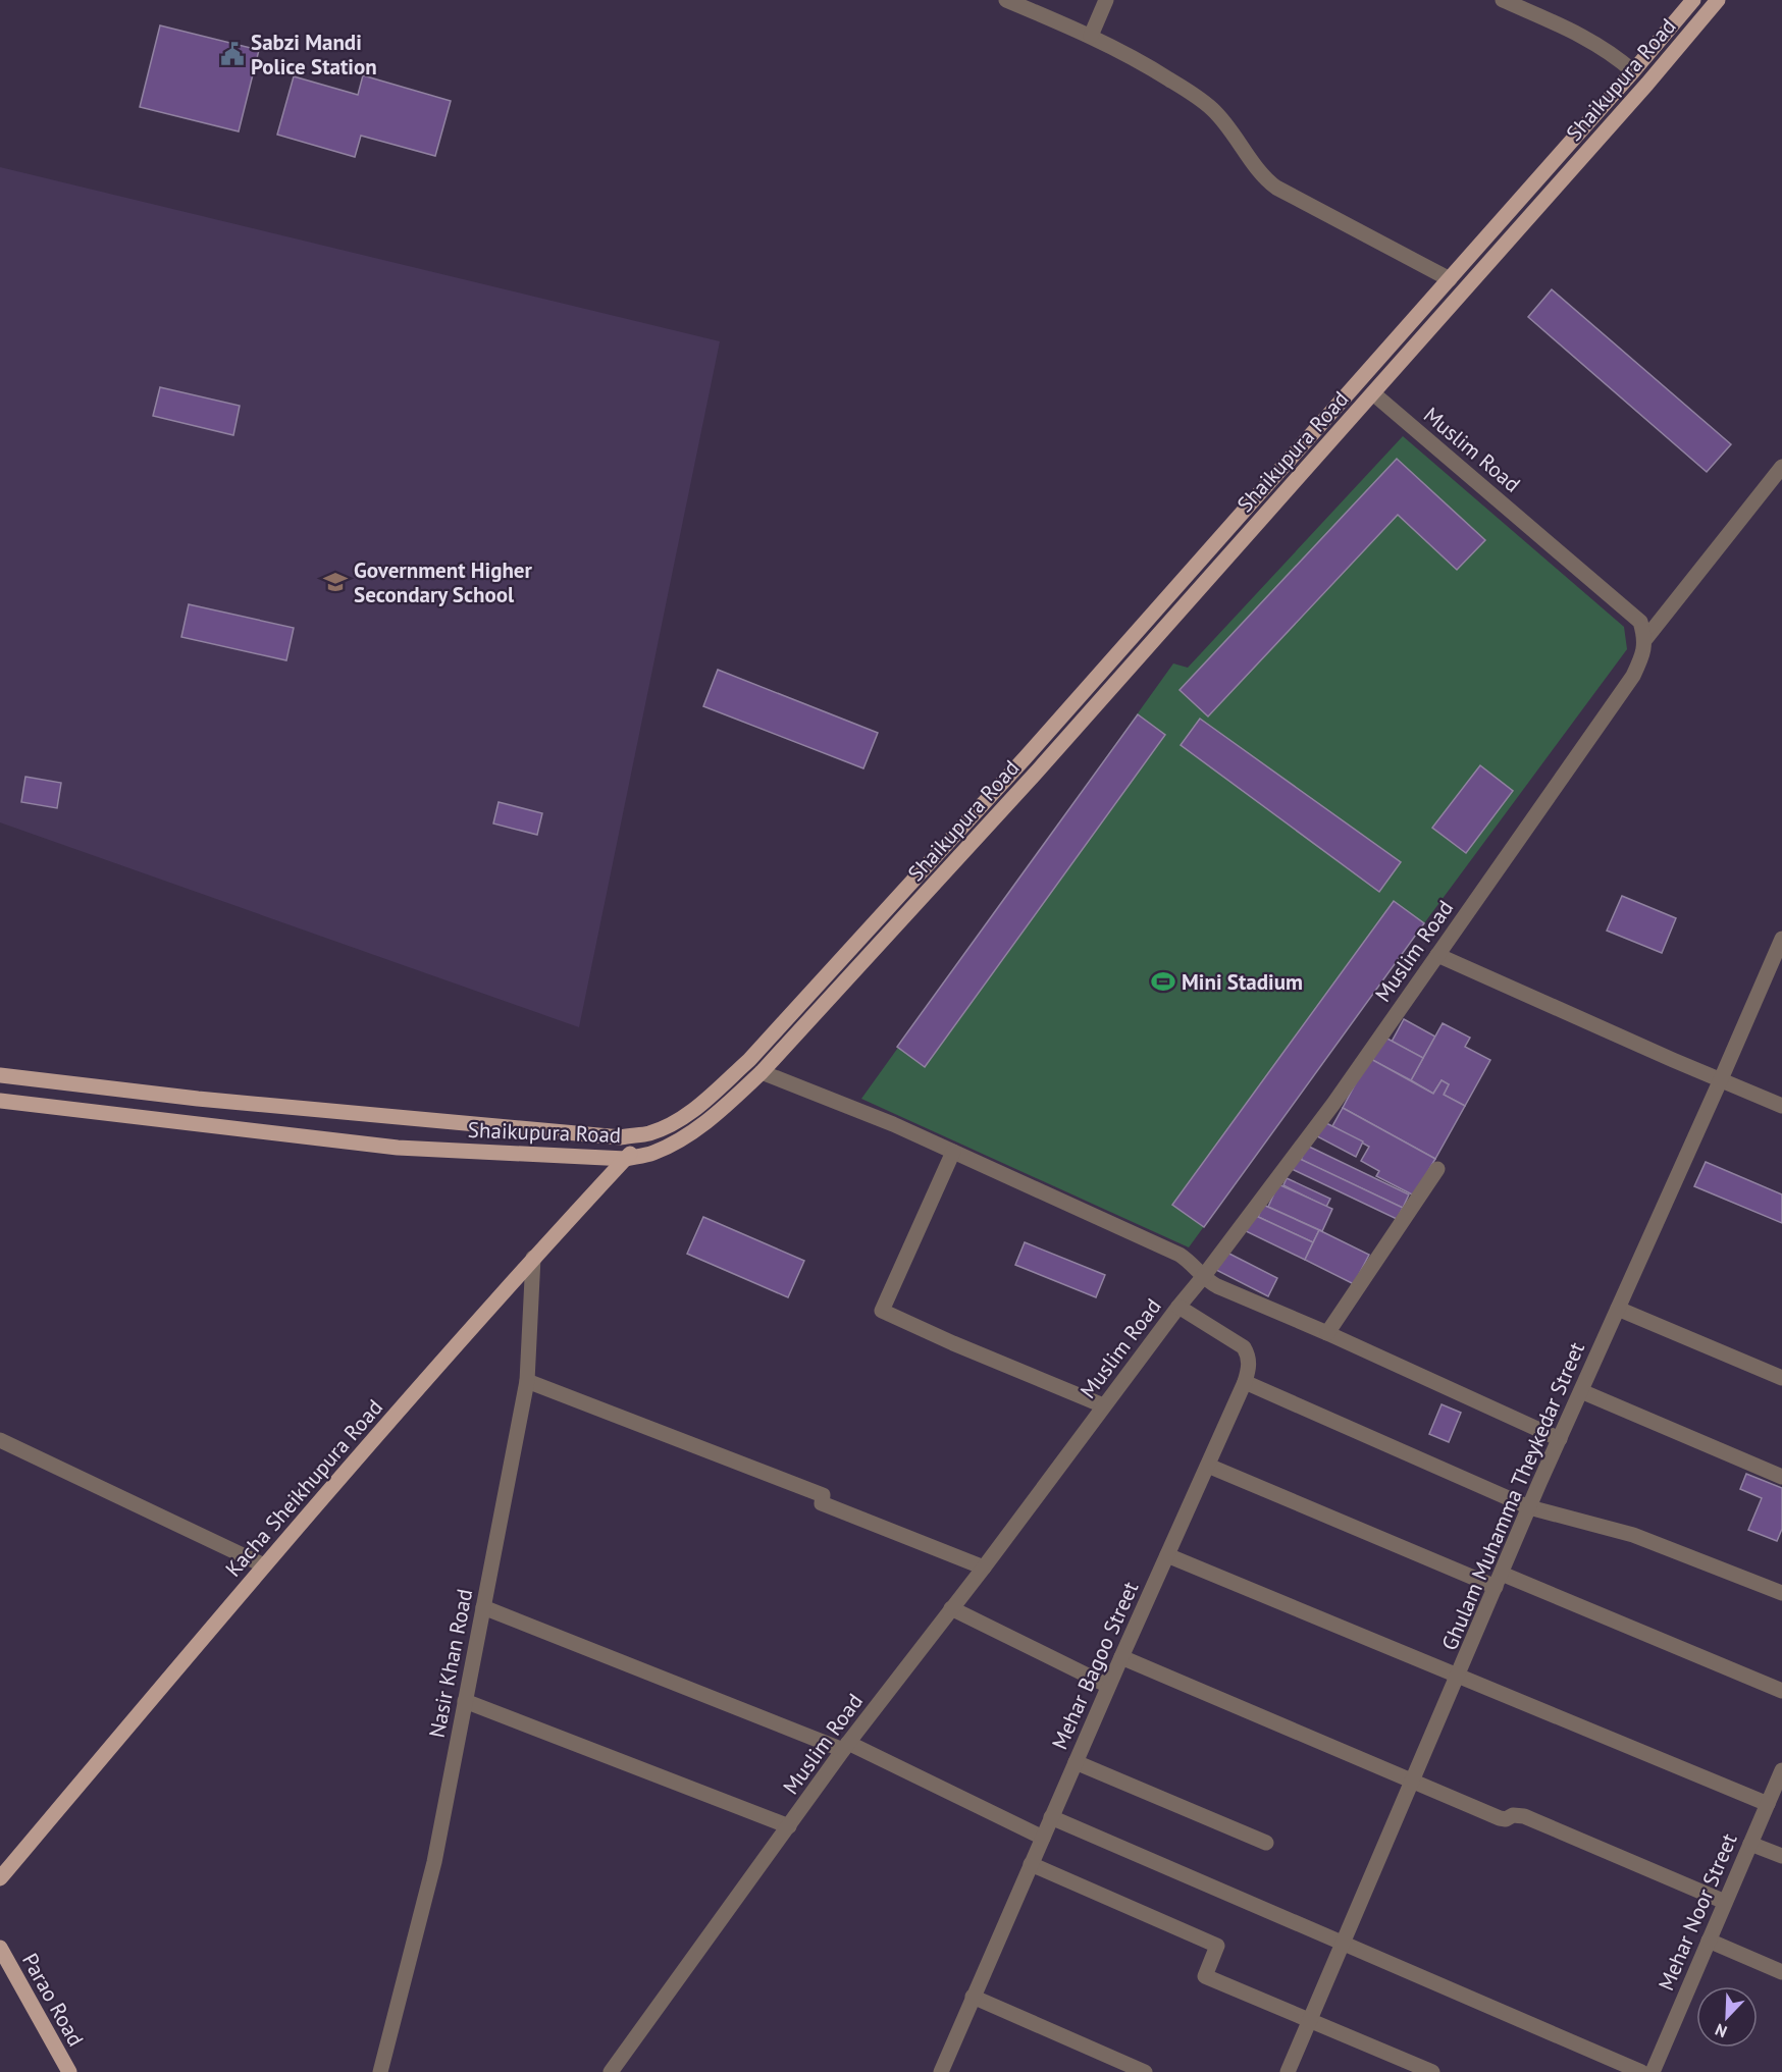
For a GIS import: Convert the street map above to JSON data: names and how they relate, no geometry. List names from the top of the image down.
{
  "streets": {
    "main road": ["Shaikupura Road", "Kacha Sheikhupura Road", "Parao Road"],
    "street": [
      "Muslim Road",
      "Ghulam Muhamma Theykedar Street",
      "Nasir Khan Road",
      "Mehar Bagoo Street",
      "Mehar Noor Street"
    ]
  },
  "crossings": [
    ["Shaikupura Road", "Muslim Road"],
    ["Shaikupura Road", "Kacha Sheikhupura Road"],
    ["Muslim Road", "Mehar Bagoo Street"],
    ["Kacha Sheikhupura Road", "Nasir Khan Road"]
  ],
  "places": {
    "public building": ["Sabzi Mandi Police Station"],
    "school or university": ["Government Higher Secondary School"],
    "sports": ["Mini Stadium"]
  },
  "north": "bottom left"
}
